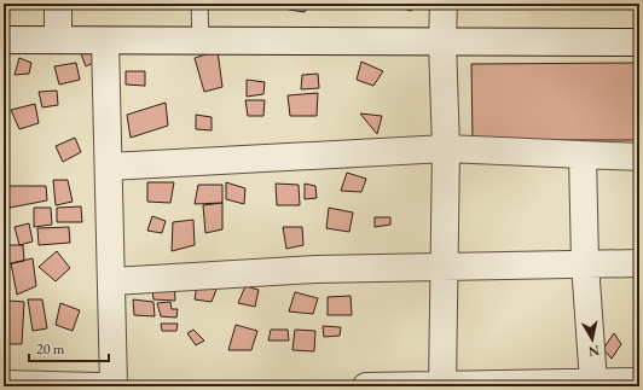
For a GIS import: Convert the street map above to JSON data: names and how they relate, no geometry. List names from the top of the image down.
{
  "scale_bar": "20 m",
  "north": "bottom"
}
